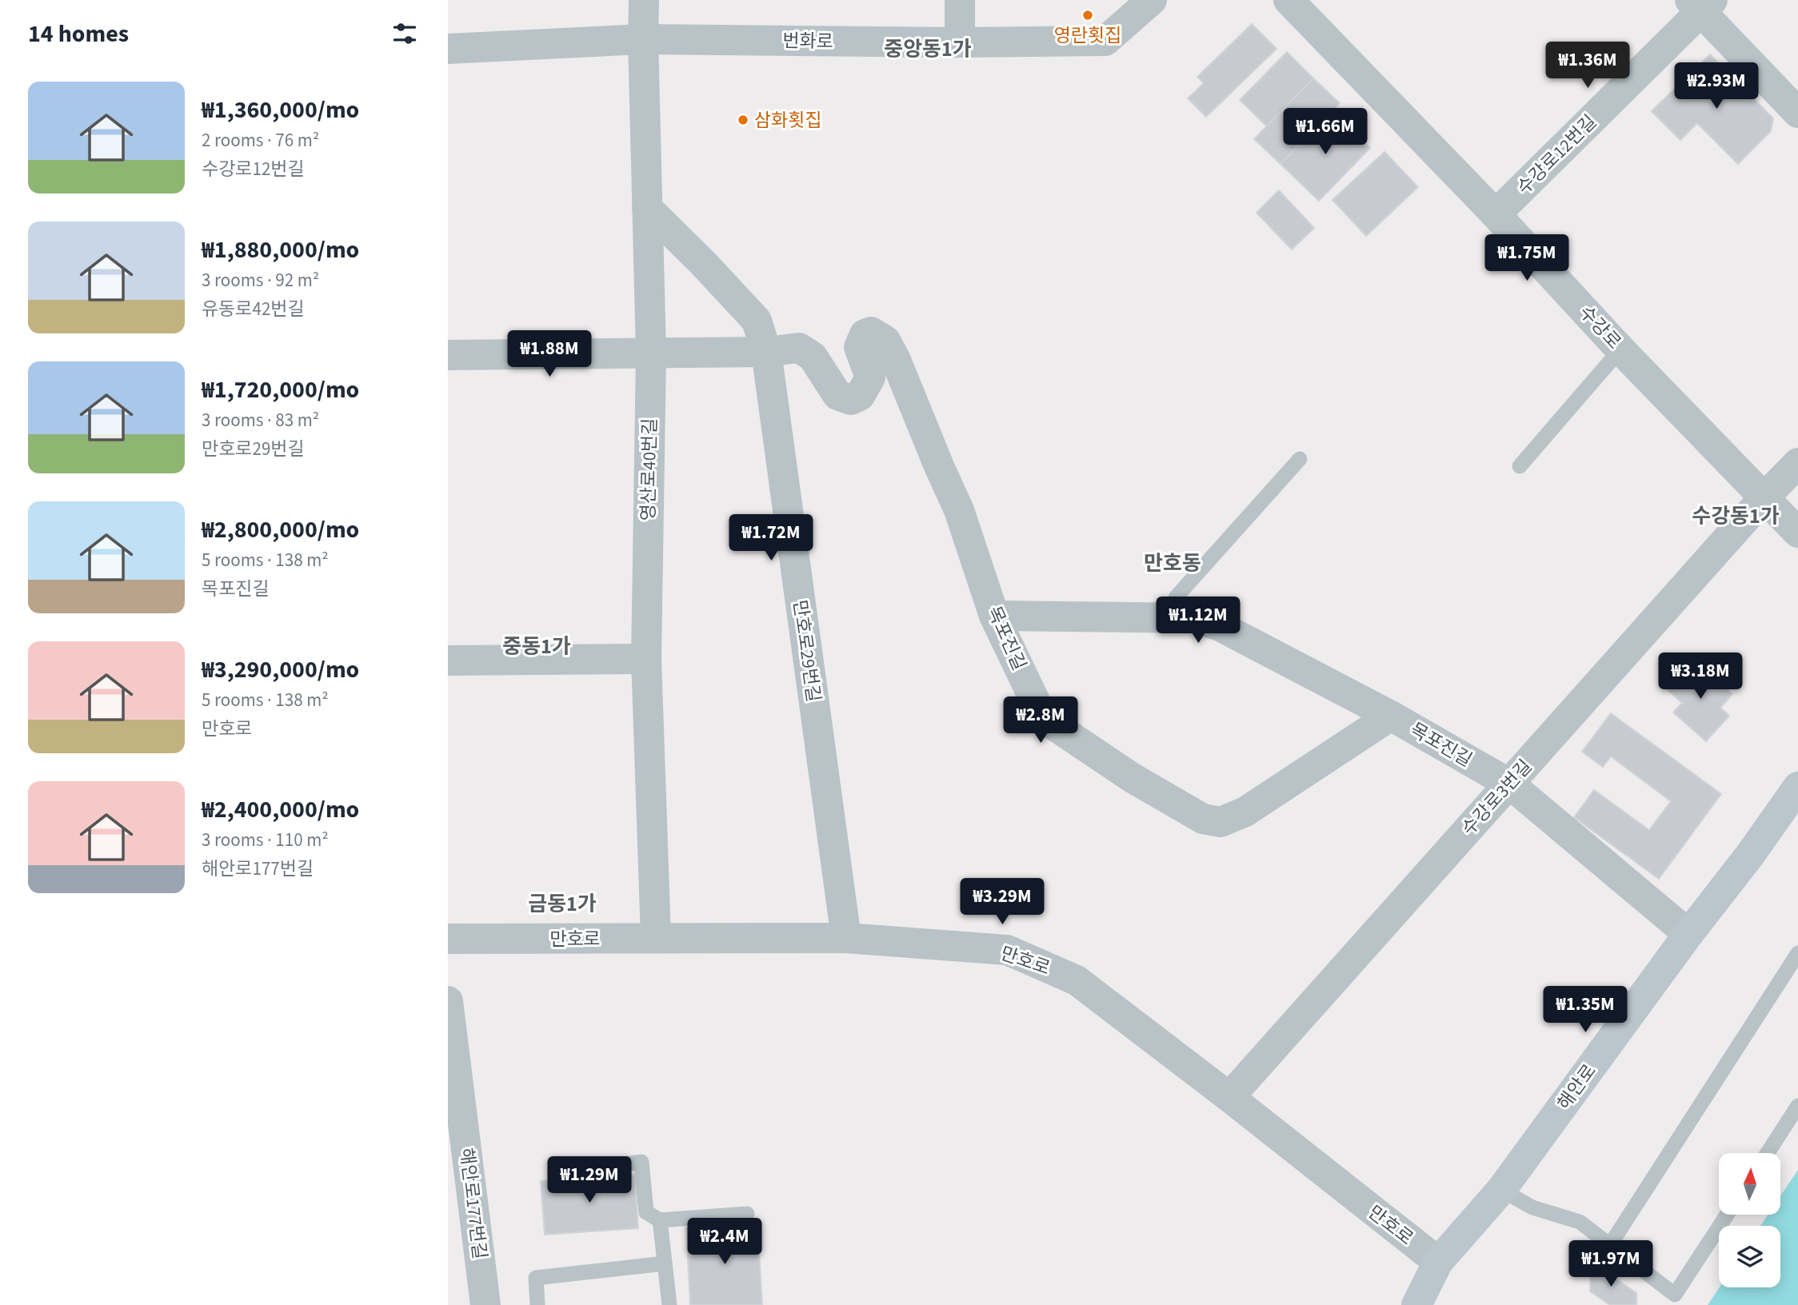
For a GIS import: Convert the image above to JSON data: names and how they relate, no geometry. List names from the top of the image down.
{
  "streets": {
    "street": [
      "번화로",
      "수강로12번길",
      "수강로",
      "영산로40번길",
      "목포진길",
      "만호로29번길",
      "수강로3번길",
      "만호로",
      "해안로",
      "해안로177번길"
    ]
  },
  "crossings": [
    ["번화로", "영산로40번길"],
    ["수강로12번길", "수강로"],
    ["수강로", "수강로3번길"],
    ["영산로40번길", "만호로29번길"],
    ["영산로40번길", "만호로"],
    ["목포진길", "만호로29번길"],
    ["목포진길", "수강로3번길"],
    ["목포진길", "해안로"],
    ["만호로29번길", "만호로"],
    ["수강로3번길", "만호로"],
    ["만호로", "해안로"]
  ],
  "districts": [
    "중앙동1가",
    "수강동1가",
    "만호동",
    "중동1가",
    "금동1가"
  ],
  "places": ["영란횟집", "삼화횟집"],
  "north": "top",
  "page": {
    "heading": "14 homes",
    "price": [
      "₩1.36M",
      "₩2.93M",
      "₩1.66M",
      "₩1.75M",
      "₩1.88M",
      "₩1.72M",
      "₩1.12M",
      "₩3.18M",
      "₩2.8M",
      "₩3.29M",
      "₩1.35M",
      "₩1.29M",
      "₩2.4M",
      "₩1.97M"
    ],
    "list": [
      {
        "name": "₩1,360,000/mo",
        "note": "2 rooms · 76 m² · 수강로12번길"
      },
      {
        "name": "₩1,880,000/mo",
        "note": "3 rooms · 92 m² · 유동로42번길"
      },
      {
        "name": "₩1,720,000/mo",
        "note": "3 rooms · 83 m² · 만호로29번길"
      },
      {
        "name": "₩2,800,000/mo",
        "note": "5 rooms · 138 m² · 목포진길"
      },
      {
        "name": "₩3,290,000/mo",
        "note": "5 rooms · 138 m² · 만호로"
      },
      {
        "name": "₩2,400,000/mo",
        "note": "3 rooms · 110 m² · 해안로177번길"
      }
    ]
  }
}
